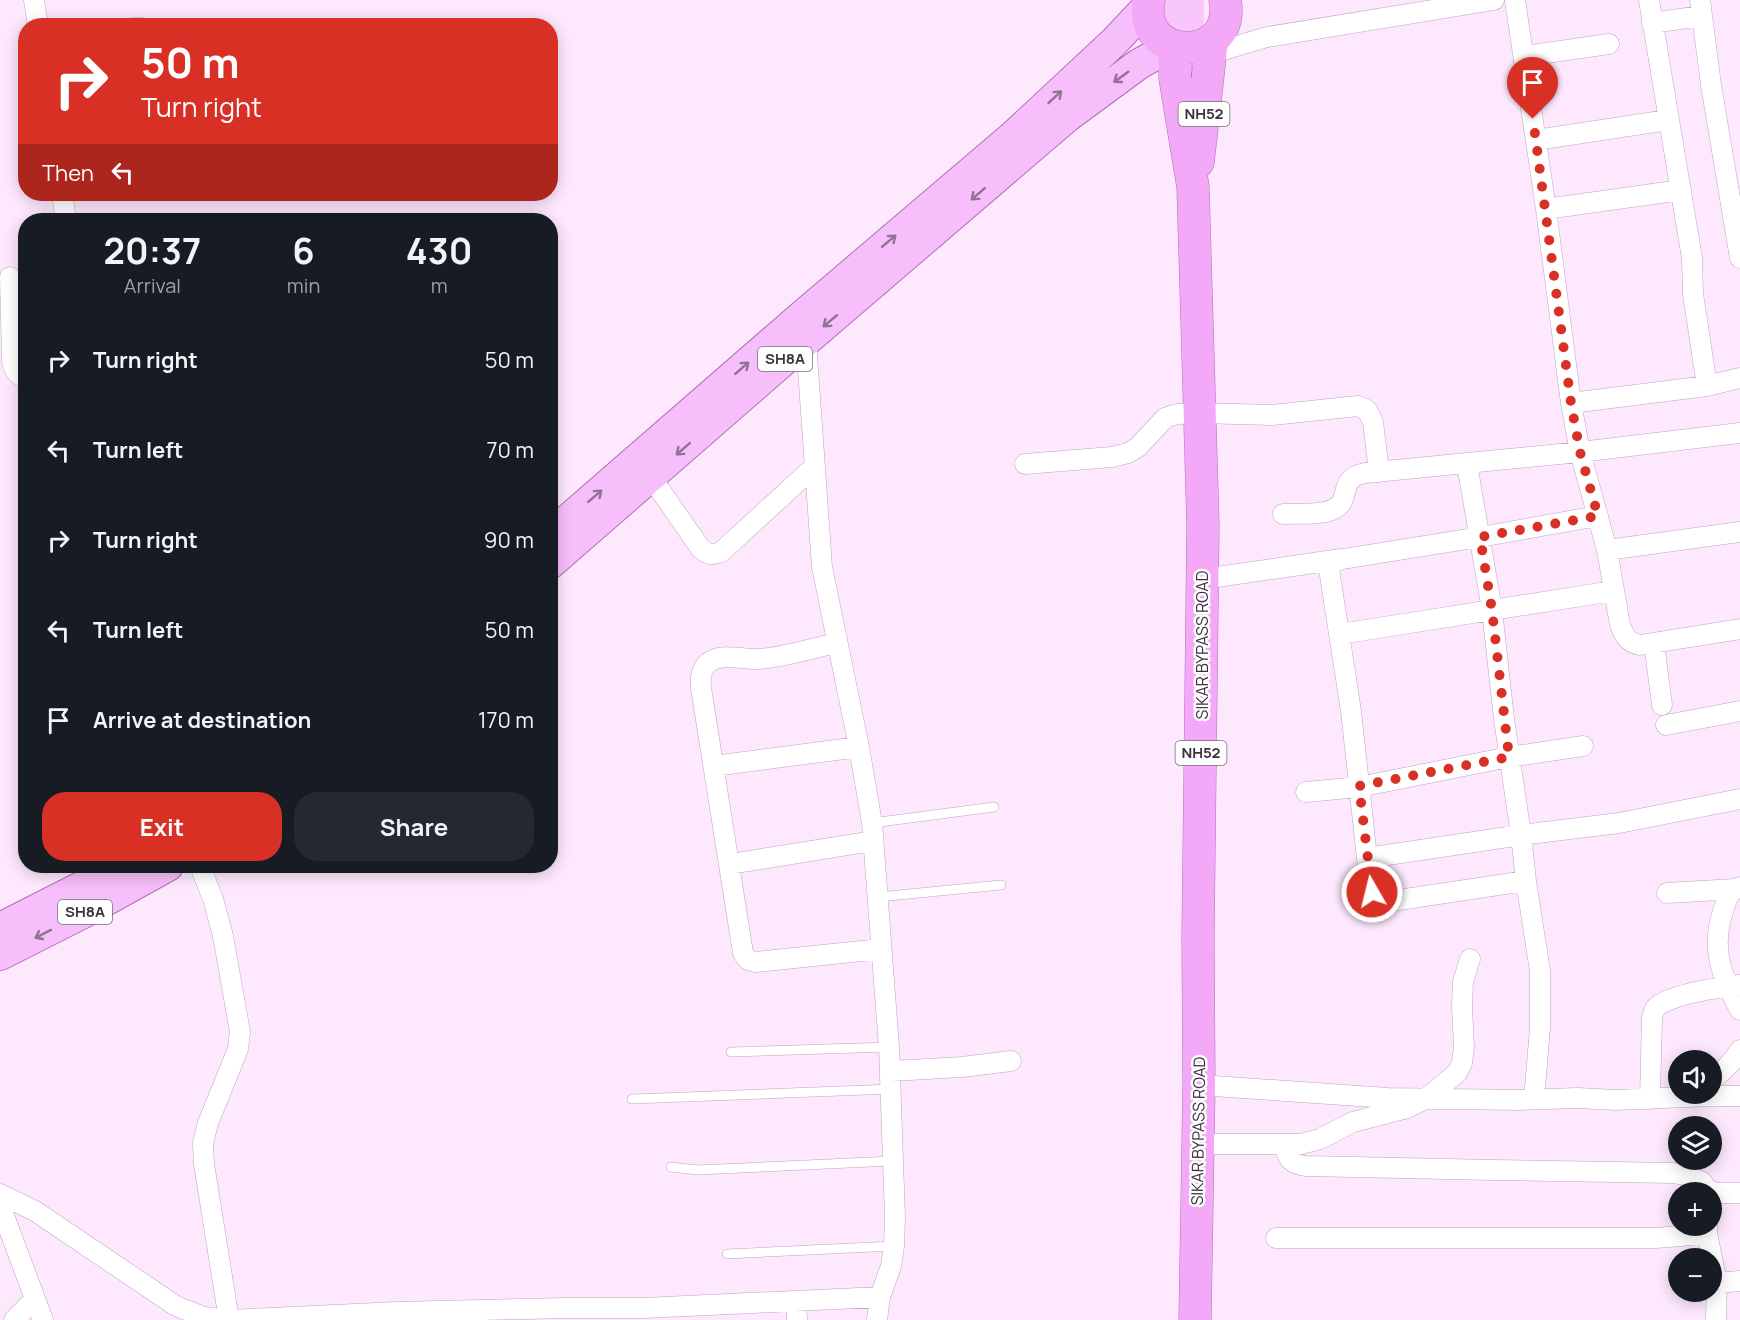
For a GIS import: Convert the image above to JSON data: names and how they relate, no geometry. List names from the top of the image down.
{
  "streets": {
    "highway": ["NH52", "SIKAR BYPASS ROAD"],
    "main road": ["SH8A"]
  },
  "crossings": [
    ["SH8A", "SIKAR BYPASS ROAD"]
  ],
  "page": {
    "turn": ["50 m", "Turn right"],
    "then": "Then",
    "eta": [
      "20:37",
      "Arrival",
      "6",
      "min",
      "430",
      "m"
    ],
    "list": [
      {
        "name": "Turn right",
        "value": "50 m"
      },
      {
        "name": "Turn left",
        "value": "70 m"
      },
      {
        "name": "Turn right",
        "value": "90 m"
      },
      {
        "name": "Turn left",
        "value": "50 m"
      },
      {
        "name": "Arrive at destination",
        "value": "170 m"
      }
    ],
    "buttons": ["Exit", "Share"],
    "map_buttons": ["+", "−"]
  }
}
